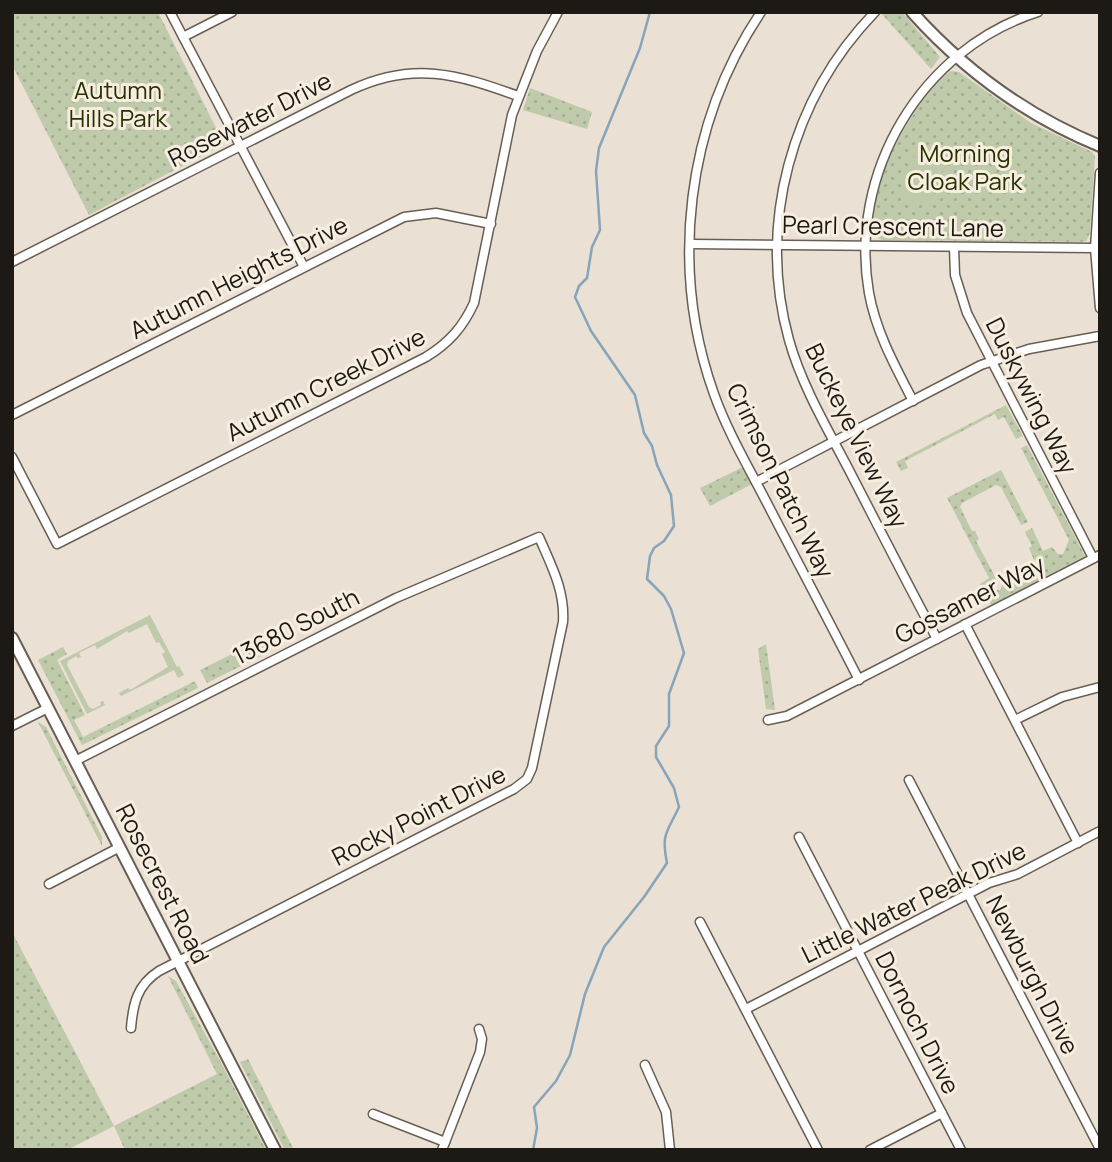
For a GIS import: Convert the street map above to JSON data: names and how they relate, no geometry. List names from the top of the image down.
{
  "streets": {
    "main road": ["Rosecrest Road"],
    "street": [
      "Rosewater Drive",
      "Pearl Crescent Lane",
      "Autumn Heights Drive",
      "Autumn Creek Drive",
      "Duskywing Way",
      "Buckeye View Way",
      "Crimson Patch Way",
      "Gossamer Way",
      "13680 South",
      "Rocky Point Drive",
      "Little Water Peak Drive",
      "Newburgh Drive",
      "Dornoch Drive"
    ]
  },
  "crossings": [
    ["Rosewater Drive", "Autumn Creek Drive"],
    ["Pearl Crescent Lane", "Duskywing Way"],
    ["Pearl Crescent Lane", "Buckeye View Way"],
    ["Pearl Crescent Lane", "Crimson Patch Way"],
    ["Autumn Heights Drive", "Autumn Creek Drive"],
    ["Duskywing Way", "Gossamer Way"],
    ["Buckeye View Way", "Gossamer Way"],
    ["Crimson Patch Way", "Gossamer Way"],
    ["13680 South", "Rocky Point Drive"],
    ["13680 South", "Rosecrest Road"],
    ["Rocky Point Drive", "Rosecrest Road"],
    ["Little Water Peak Drive", "Newburgh Drive"],
    ["Little Water Peak Drive", "Dornoch Drive"]
  ],
  "parks": ["Autumn Hills Park", "Morning Cloak Park"]
}
